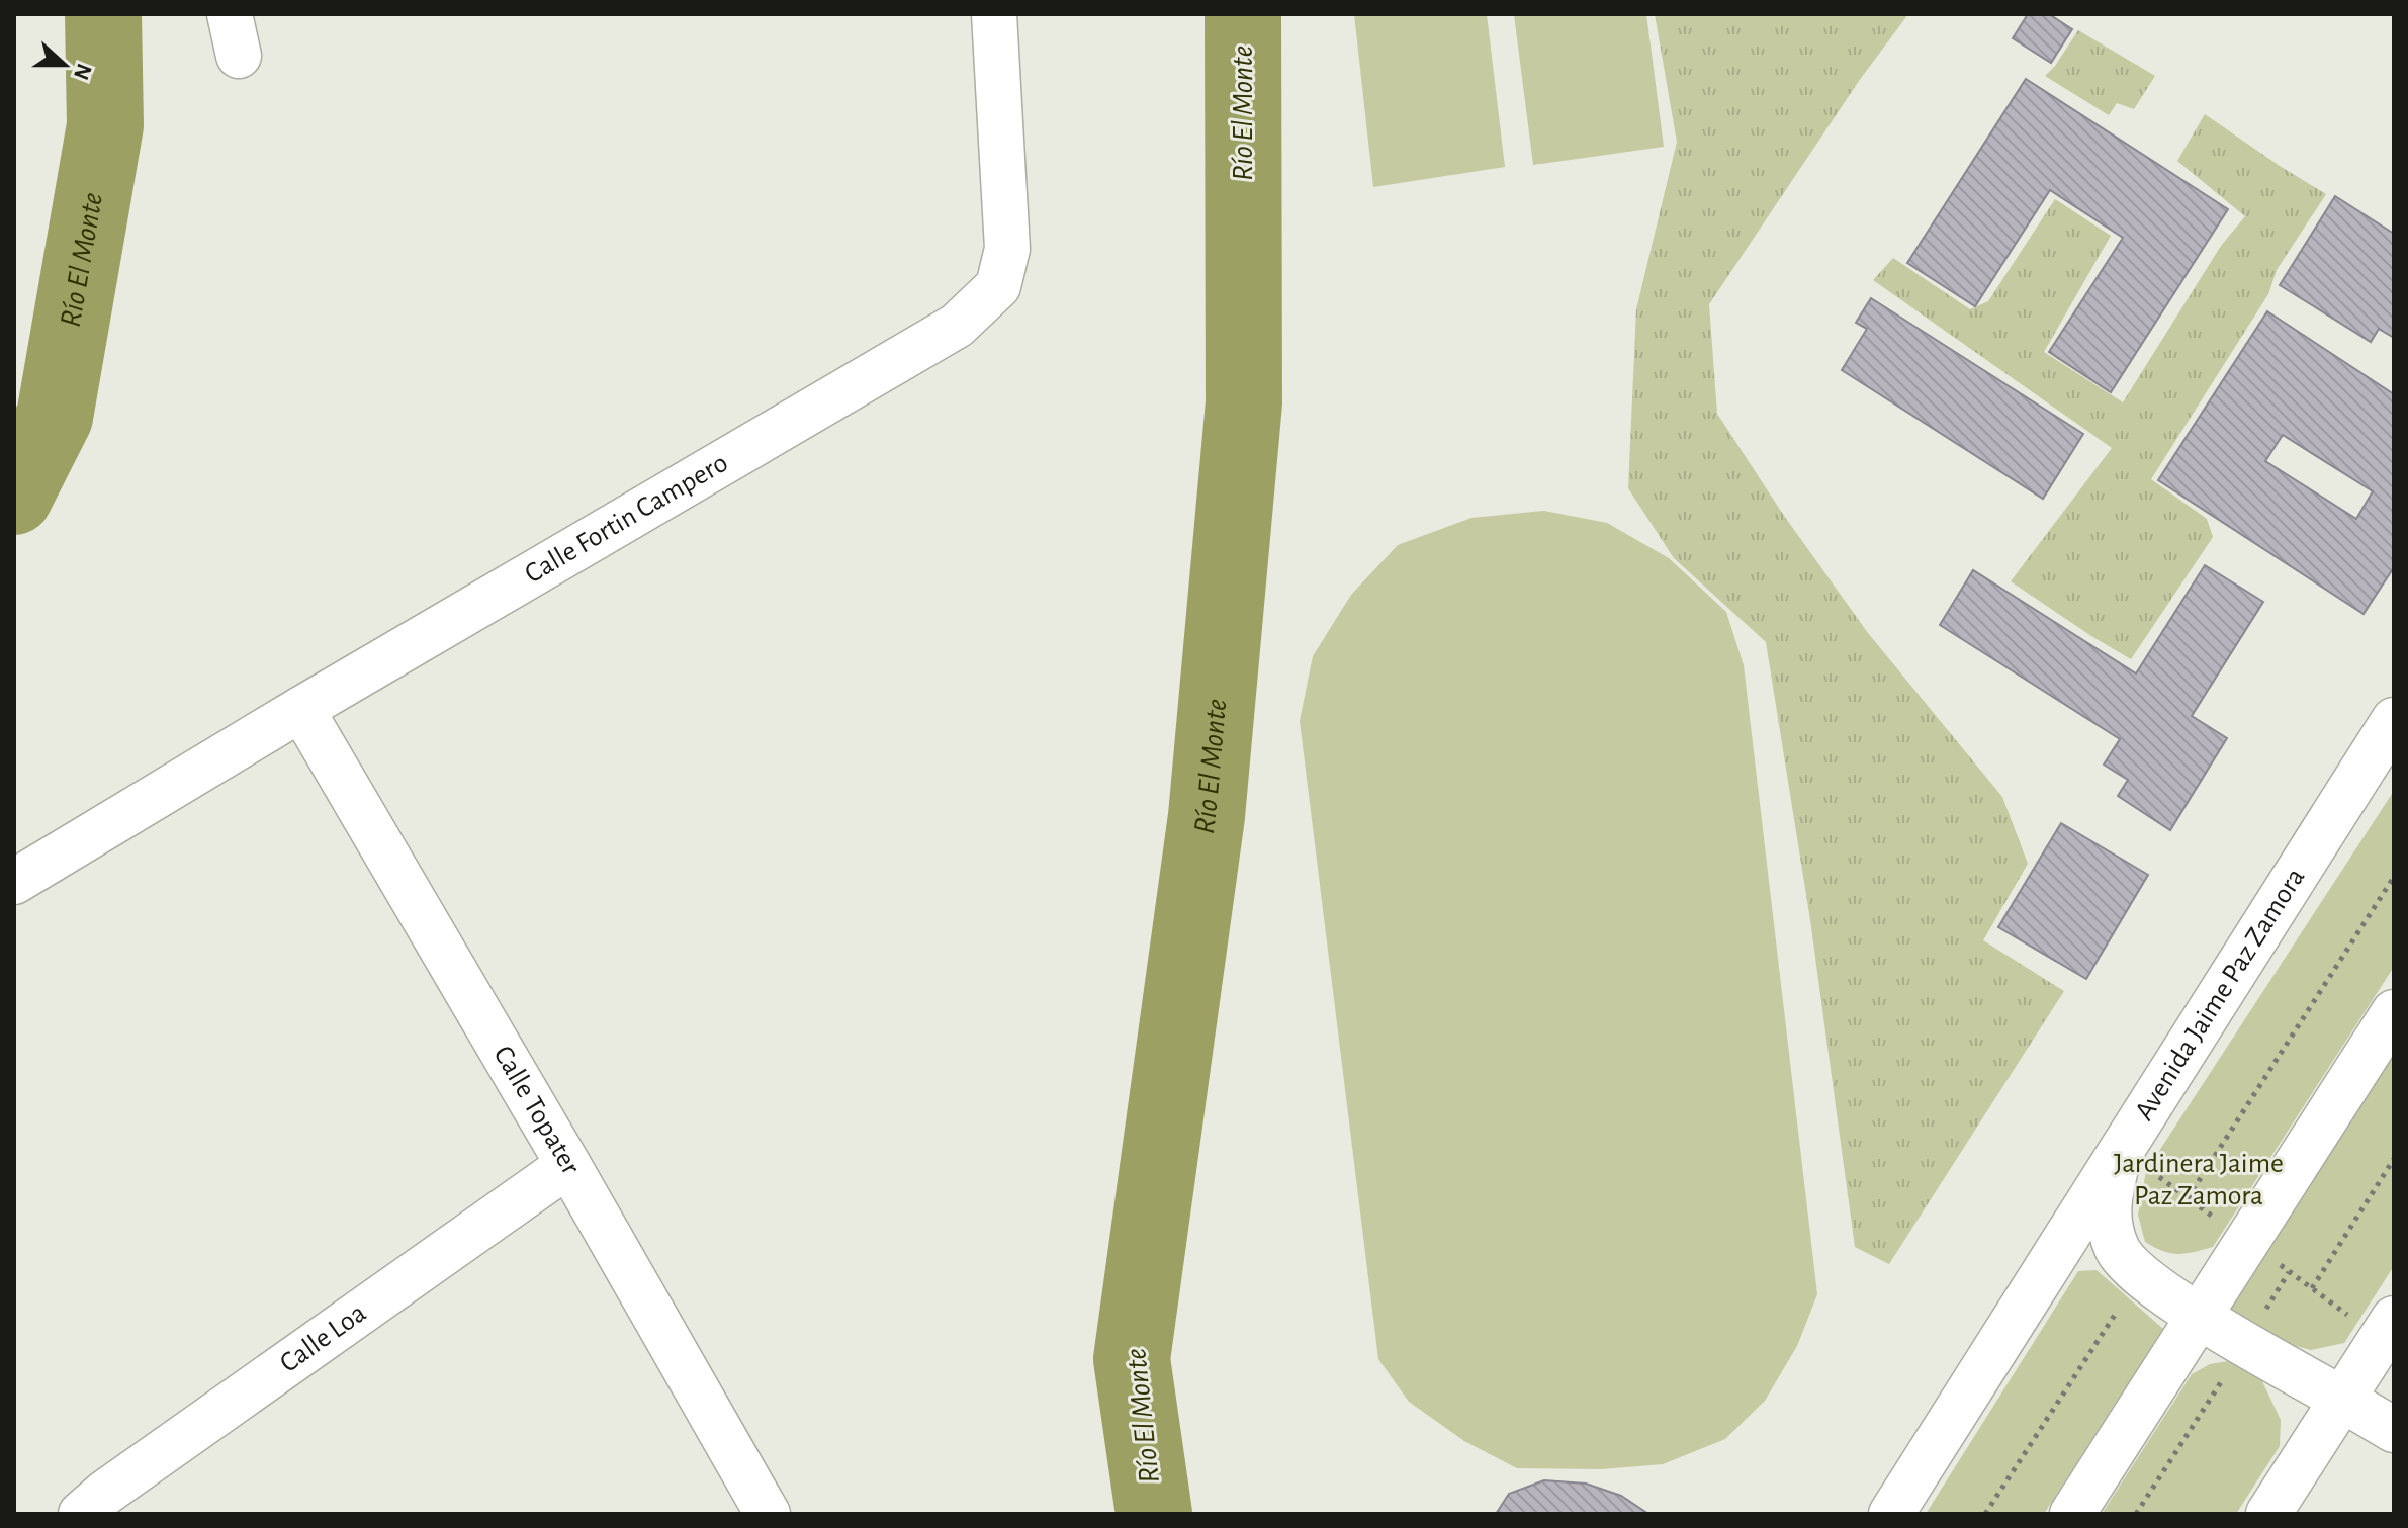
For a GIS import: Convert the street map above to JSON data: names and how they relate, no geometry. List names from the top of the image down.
{
  "streets": {
    "street": [
      "Calle Fortin Campero",
      "Avenida Jaime Paz Zamora",
      "Calle Topater",
      "Calle Loa"
    ]
  },
  "crossings": [
    ["Calle Fortin Campero", "Calle Topater"],
    ["Calle Topater", "Calle Loa"]
  ],
  "water": ["Río El Monte"],
  "parks": ["Jardinera Jaime Paz Zamora"],
  "north": "right"
}
